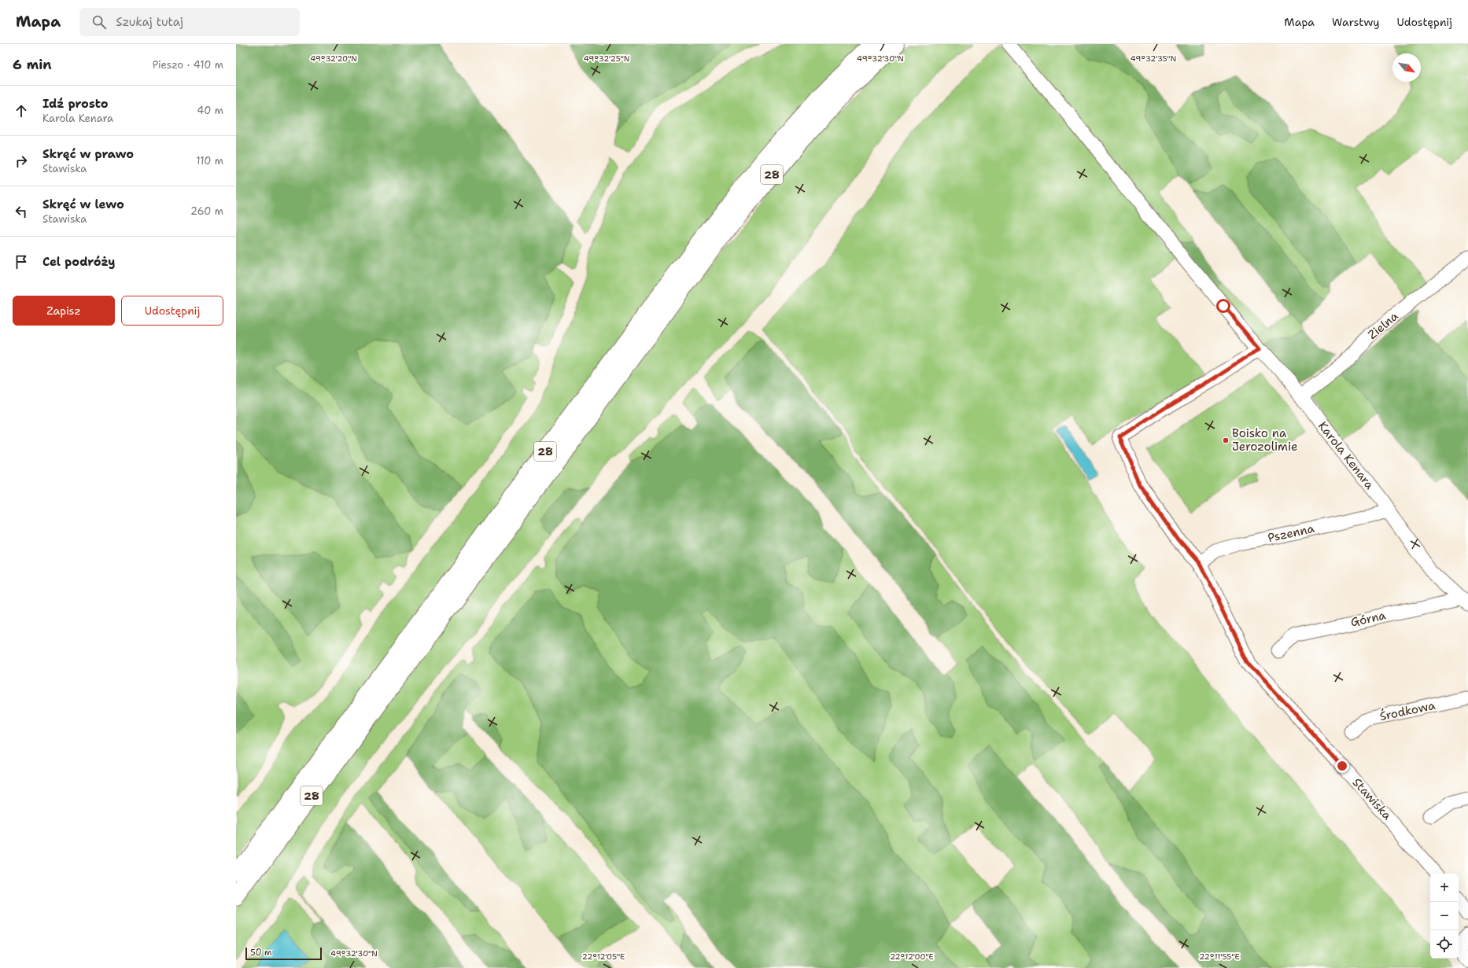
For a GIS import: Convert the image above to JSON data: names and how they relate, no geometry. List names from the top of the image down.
{
  "streets": {
    "main road": ["28"],
    "street": [
      "Zielna",
      "Karola Kenara",
      "Pszenna",
      "Górna",
      "Środkowa",
      "Stawiska"
    ]
  },
  "crossings": [
    ["Zielna", "Karola Kenara"],
    ["Karola Kenara", "Pszenna"],
    ["Karola Kenara", "Górna"],
    ["Karola Kenara", "Stawiska"],
    ["Pszenna", "Stawiska"]
  ],
  "places": ["Boisko na Jerozolimie"],
  "scale_bar": "50 m",
  "north": "bottom right",
  "page": {
    "header": "Mapa",
    "search": "Szukaj tutaj",
    "nav": ["Mapa", "Warstwy", "Udostępnij"],
    "heading": ["6 min", "Pieszo · 410 m"],
    "list": [
      ["Idź prosto", "Karola Kenara", "40 m"],
      ["Skręć w prawo", "Stawiska", "110 m"],
      ["Skręć w lewo", "Stawiska", "260 m"],
      "Cel podróży"
    ],
    "buttons": ["Zapisz", "Udostępnij"],
    "map_buttons": ["+", "−"],
    "scale": "50 m"
  },
  "coordinates": [
    "49°32'20\"N",
    "49°32'25\"N",
    "49°32'30\"N",
    "49°32'35\"N",
    "22°12'05\"E",
    "22°12'00\"E",
    "22°11'55\"E"
  ]
}
